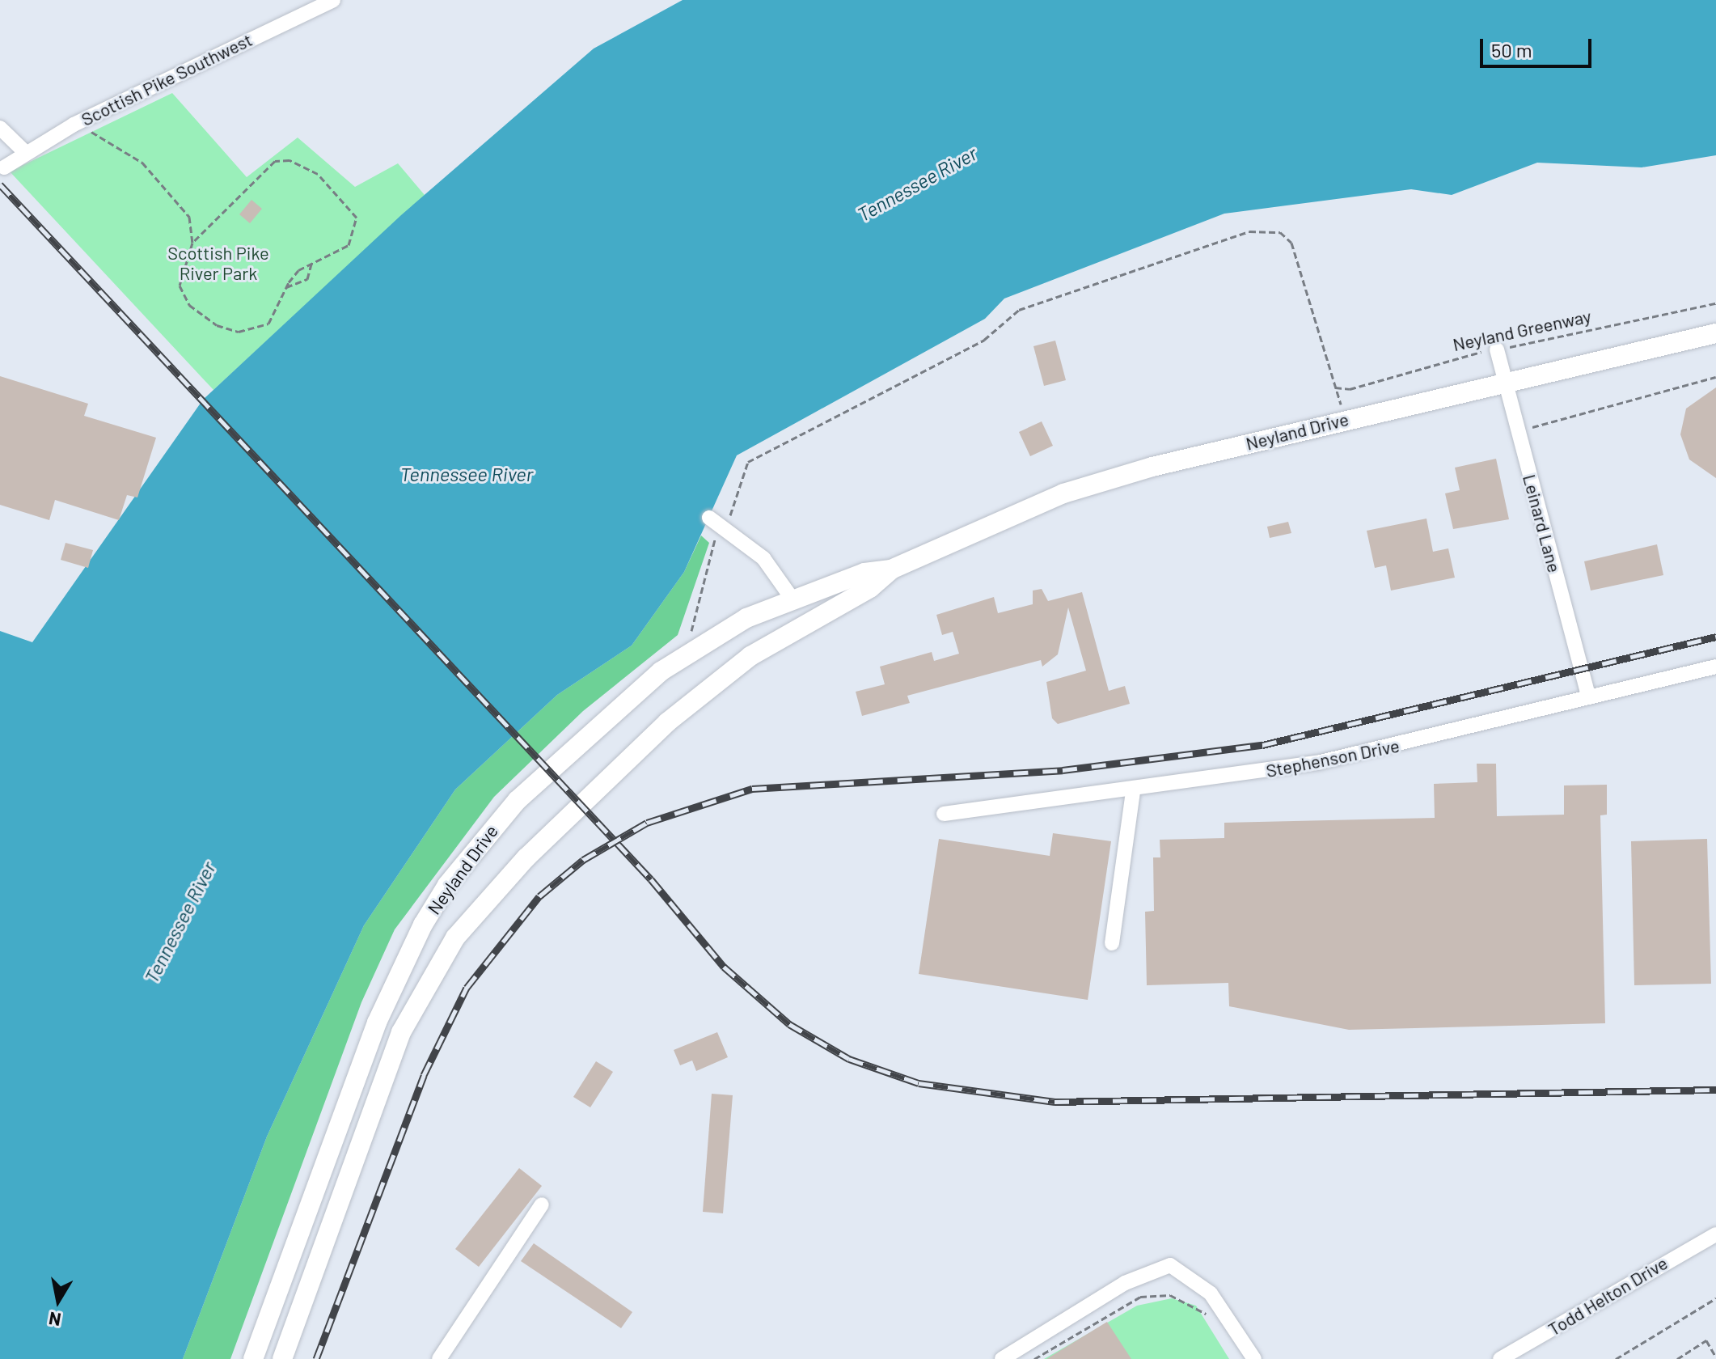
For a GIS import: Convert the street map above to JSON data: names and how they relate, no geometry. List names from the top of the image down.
{
  "streets": {
    "main road": ["Neyland Drive"],
    "street": [
      "Scottish Pike Southwest",
      "Leinard Lane",
      "Stephenson Drive",
      "Todd Helton Drive"
    ],
    "path": ["Neyland Greenway"]
  },
  "crossings": [
    ["Neyland Greenway", "Leinard Lane"],
    ["Neyland Drive", "Leinard Lane"],
    ["Leinard Lane", "Stephenson Drive"]
  ],
  "water": ["Tennessee River"],
  "parks": ["Scottish Pike River Park"],
  "scale_bar": "50 m",
  "north": "bottom"
}
